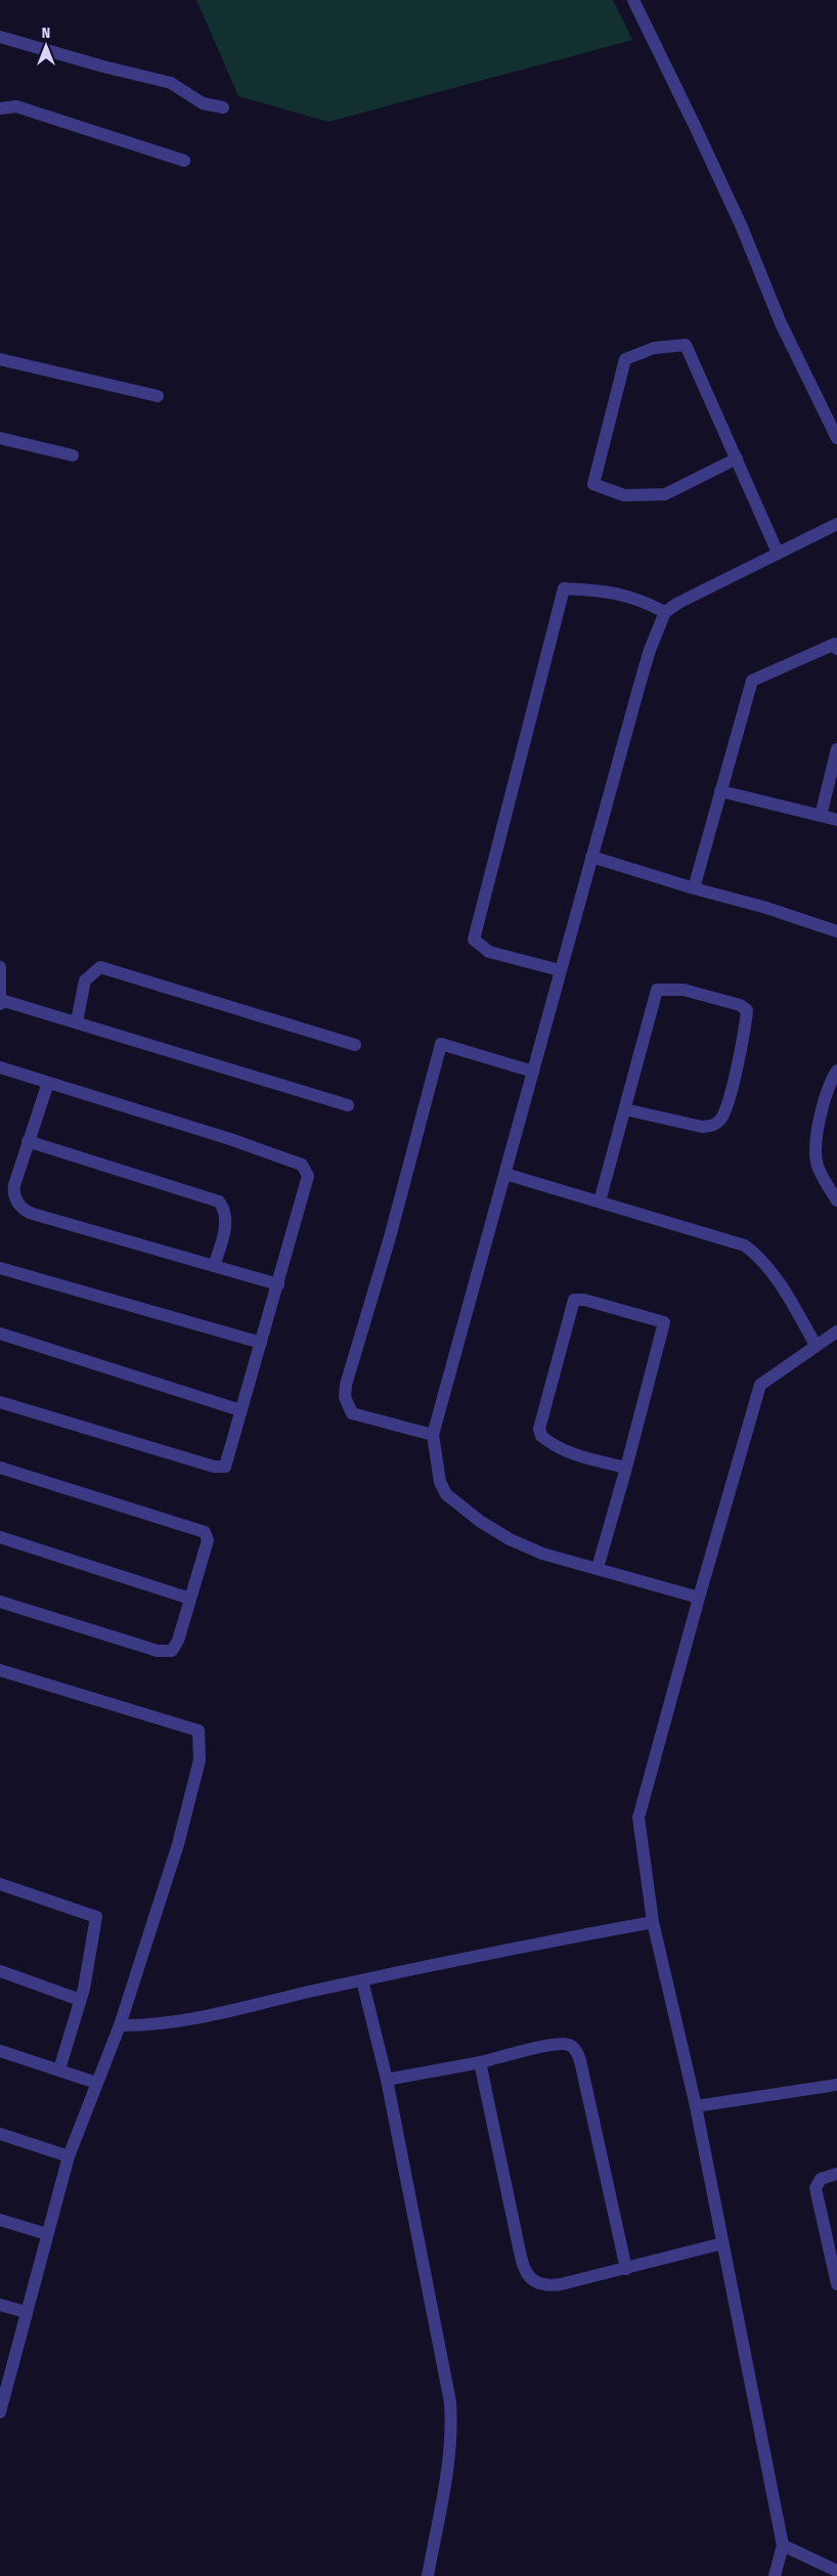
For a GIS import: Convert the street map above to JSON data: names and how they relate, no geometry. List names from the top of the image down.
{
  "north": "top"
}
